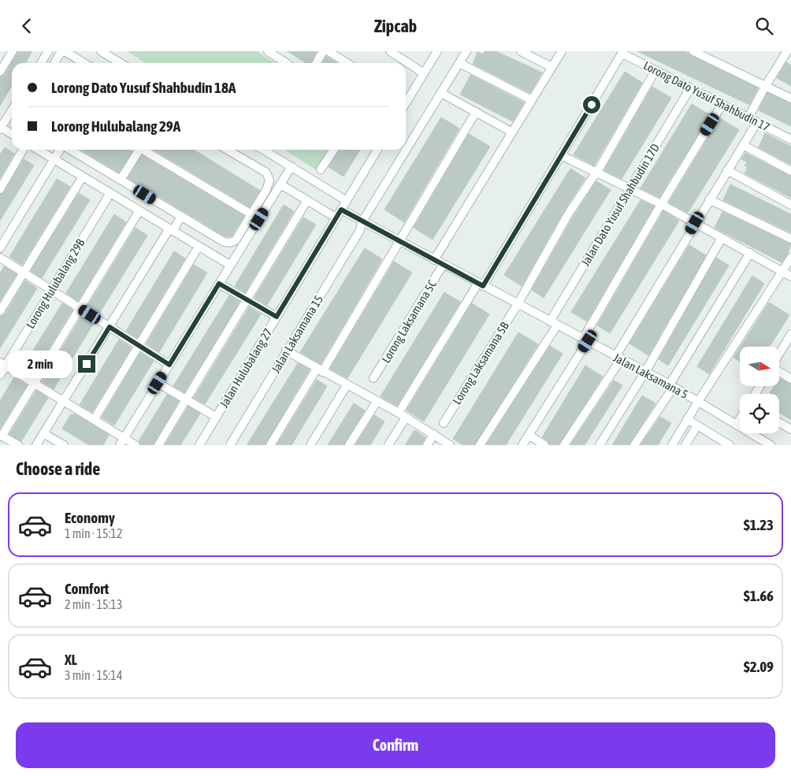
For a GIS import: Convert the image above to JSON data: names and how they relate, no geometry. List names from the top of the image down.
{
  "streets": {
    "street": [
      "Lorong Dato Yusuf Shahbudin 17",
      "Jalan Dato Yusuf Shahbudin 17D",
      "Lorong Hulubalang 29B",
      "Lorong Laksamana 5C",
      "Jalan Laksamana 15",
      "Lorong Laksamana 5B",
      "Jalan Hulubalang 27",
      "Jalan Laksamana 5"
    ]
  },
  "crossings": [
    ["Lorong Dato Yusuf Shahbudin 17", "Jalan Dato Yusuf Shahbudin 17D"],
    ["Lorong Dato Yusuf Shahbudin 17", "Lorong Laksamana 5B"],
    ["Jalan Dato Yusuf Shahbudin 17D", "Jalan Laksamana 5"],
    ["Lorong Laksamana 5C", "Jalan Laksamana 5"],
    ["Jalan Laksamana 15", "Jalan Laksamana 5"],
    ["Lorong Laksamana 5B", "Jalan Laksamana 5"],
    ["Jalan Hulubalang 27", "Jalan Laksamana 5"]
  ],
  "north": "right",
  "page": {
    "header": "Zipcab",
    "banner": ["Lorong Dato Yusuf Shahbudin 18A", "Lorong Hulubalang 29A"],
    "bubble": "2 min",
    "heading": "Choose a ride",
    "list": [
      {
        "name": "Economy",
        "note": "1 min · 15:12",
        "value": "$1.23"
      },
      {
        "name": "Comfort",
        "note": "2 min · 15:13",
        "value": "$1.66"
      },
      {
        "name": "XL",
        "note": "3 min · 15:14",
        "value": "$2.09"
      }
    ],
    "buttons": "Confirm"
  }
}
